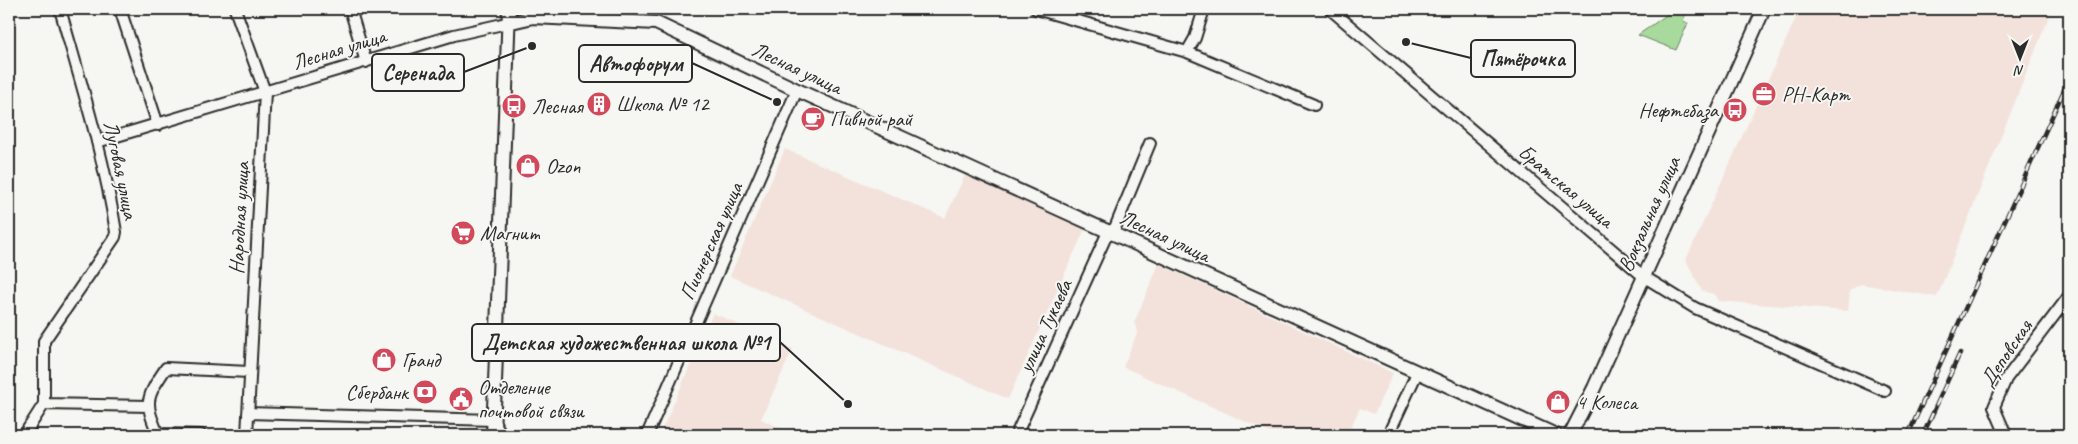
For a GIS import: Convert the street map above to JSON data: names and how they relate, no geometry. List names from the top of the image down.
{
  "streets": {
    "main road": ["Лесная улица", "Вокзальная улица"],
    "street": [
      "Луговая улица",
      "Братская улица",
      "Народная улица",
      "Пионерская улица",
      "улица Тукаева",
      "Деповская"
    ]
  },
  "crossings": [
    ["Лесная улица", "Луговая улица"],
    ["Лесная улица", "Народная улица"],
    ["Лесная улица", "Пионерская улица"],
    ["Лесная улица", "улица Тукаева"],
    ["Братская улица", "Вокзальная улица"]
  ],
  "places": {
    "other": [
      "Пятёрочка",
      "Серенада",
      "Автофорум",
      "Детская художественная школа №1"
    ],
    "office": ["РН-Карт"],
    "building": ["Школа № 12"],
    "bus stop": ["Лесная", "Нефтебаза"],
    "cafe": ["Пивной рай"],
    "shop": ["Ozon", "Гранд", "4 Колеса"],
    "supermarket": ["Магнит"],
    "bank": ["Сбербанк"],
    "public building": ["Отделение почтовой связи"]
  },
  "north": "bottom"
}
